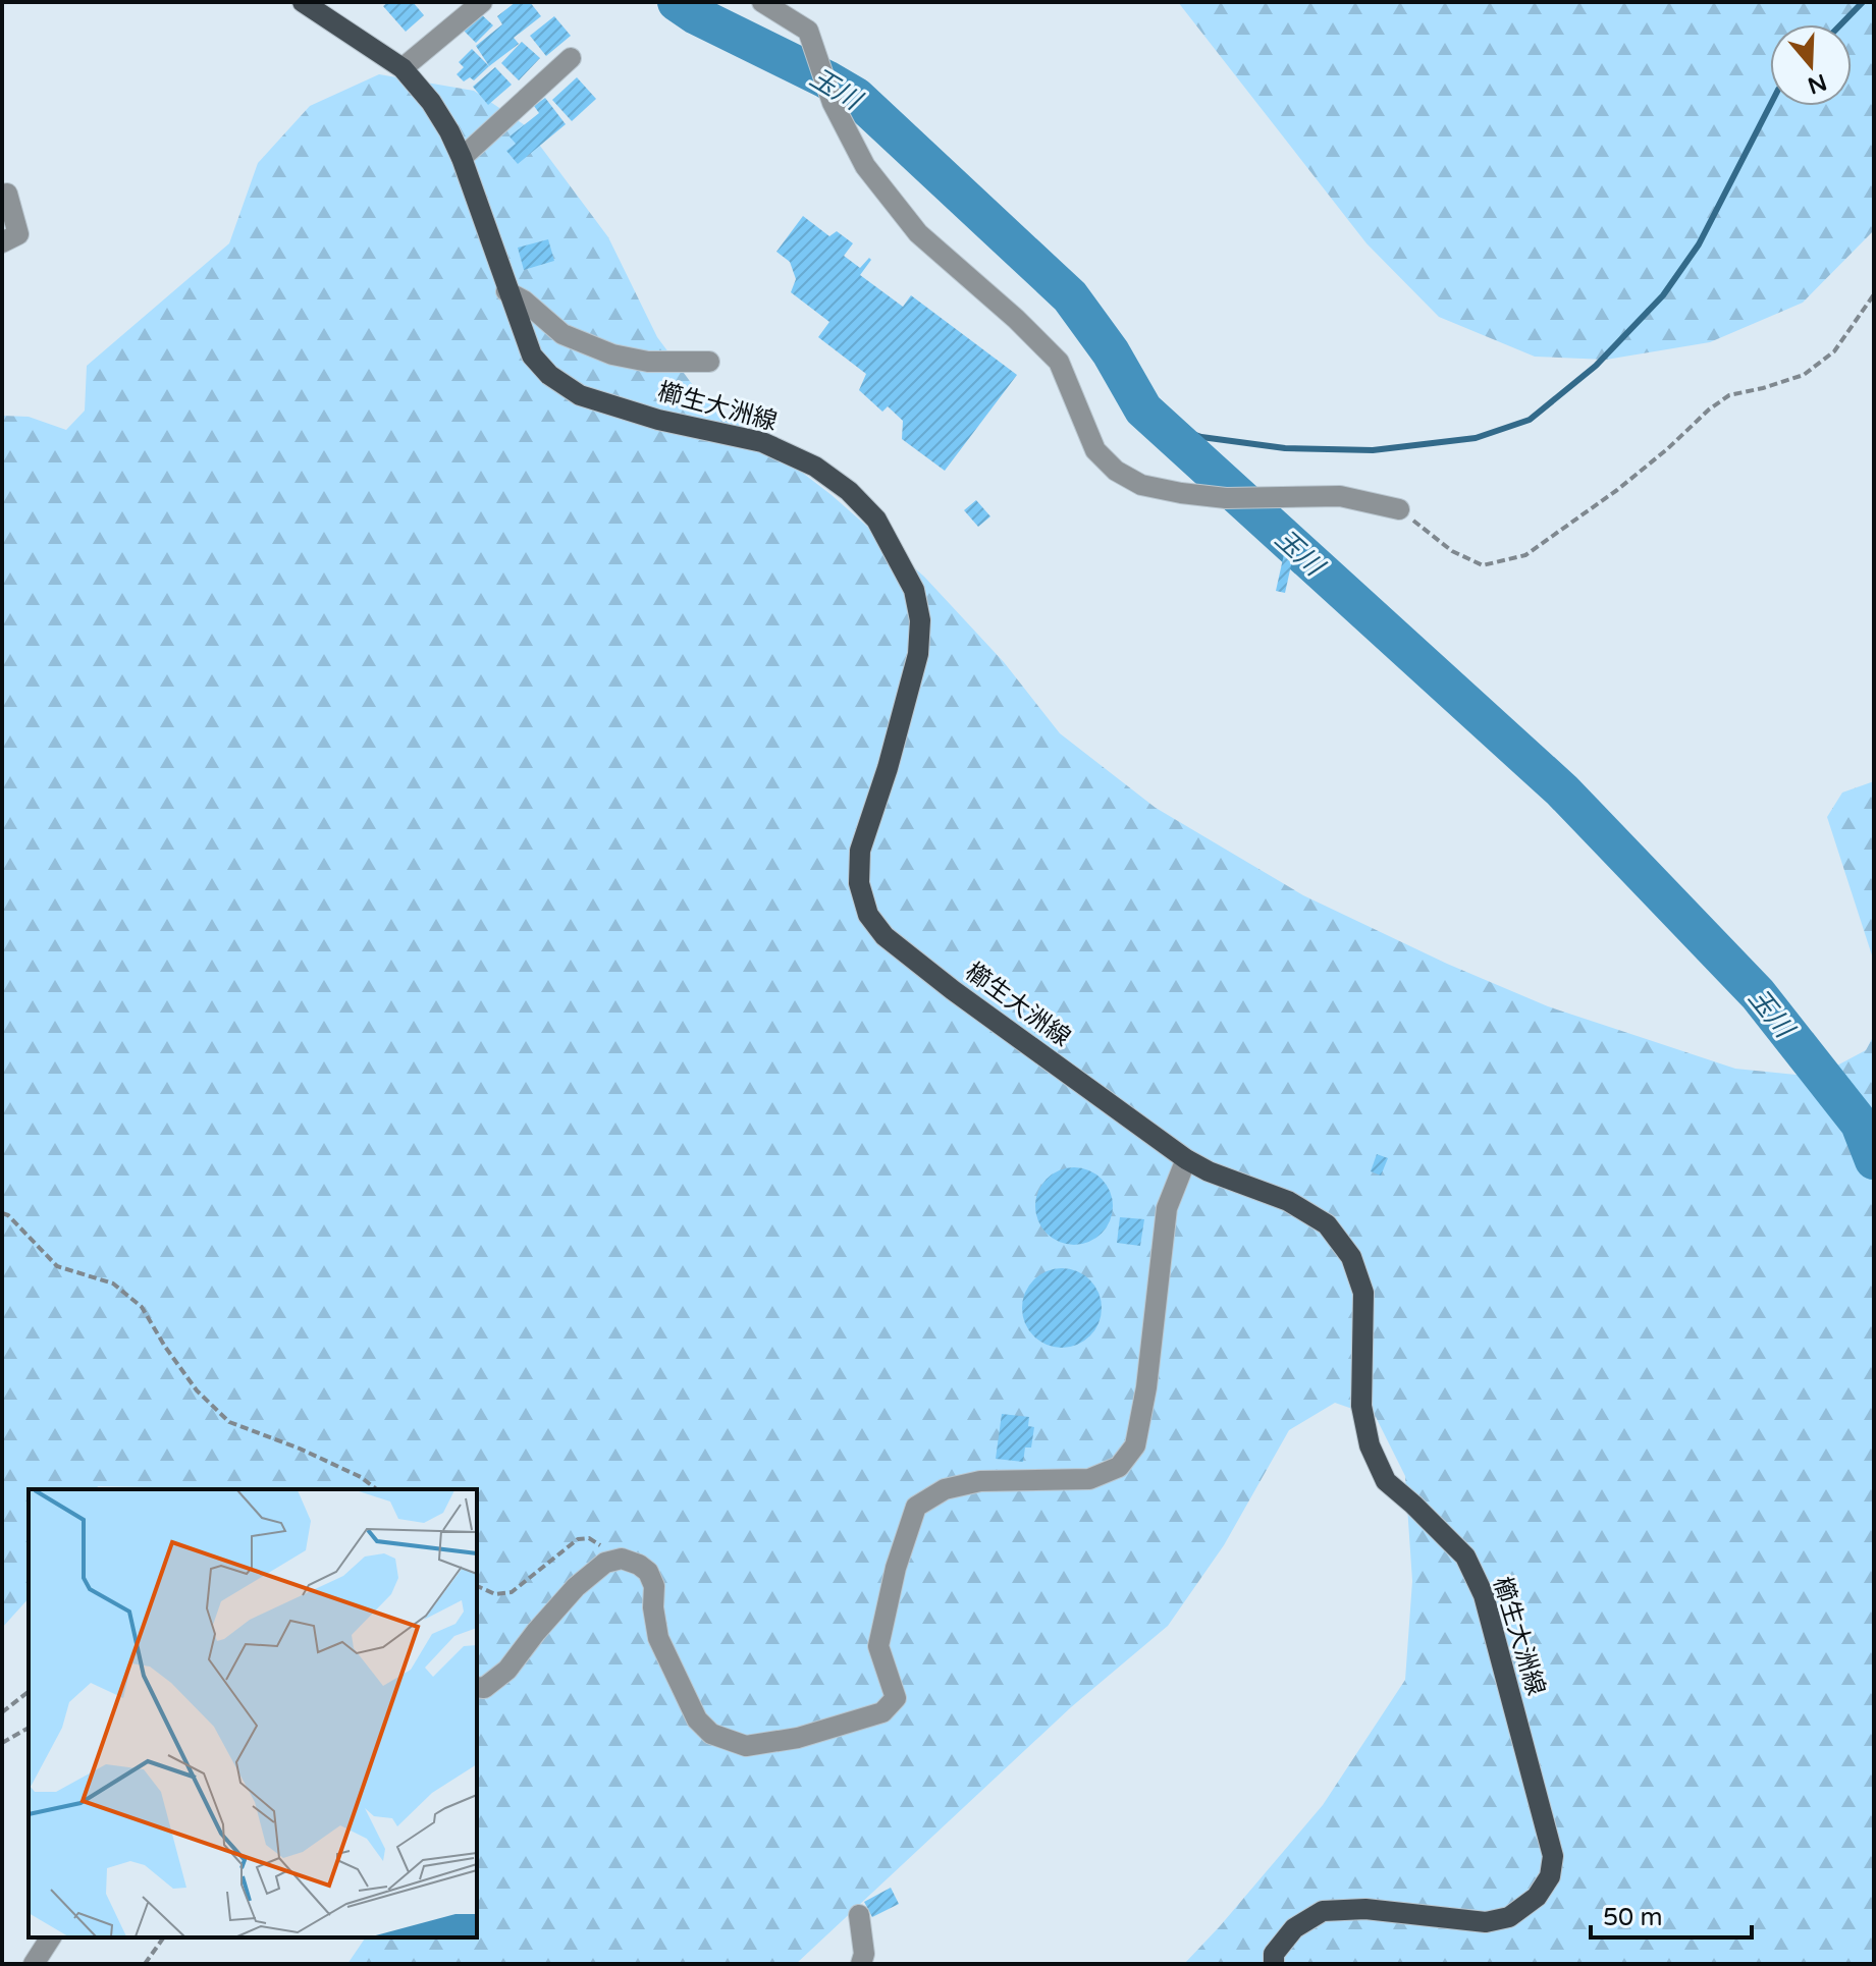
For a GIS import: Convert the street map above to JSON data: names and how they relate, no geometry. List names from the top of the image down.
{
  "streets": {
    "main road": ["櫛生大洲線"]
  },
  "water": ["玉川"],
  "scale_bar": "50 m",
  "north": "bottom"
}
